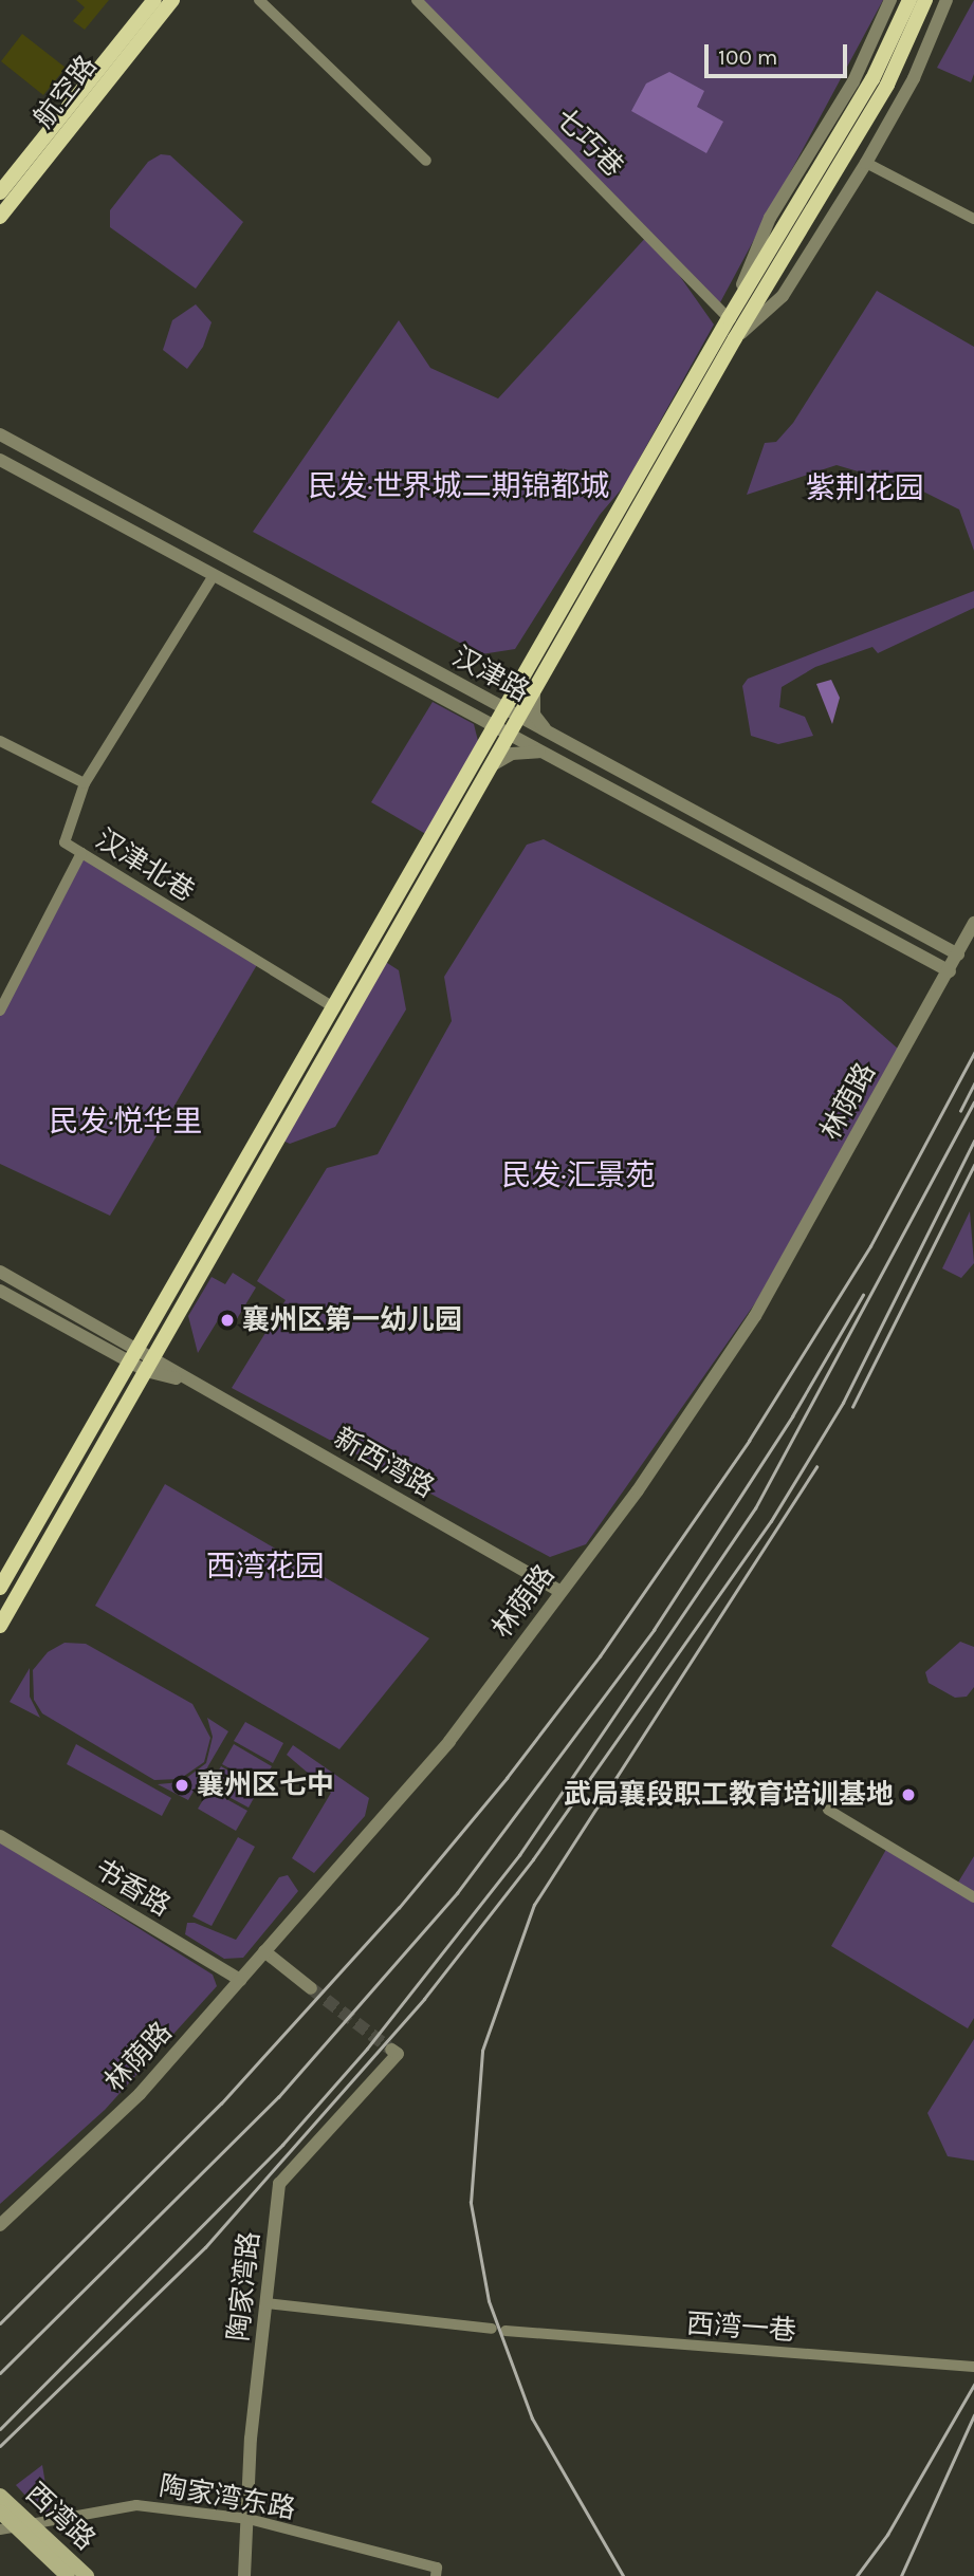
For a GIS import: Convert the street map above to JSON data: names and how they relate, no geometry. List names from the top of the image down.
{
  "streets": {
    "main road": ["航空路", "西湾路"],
    "street": [
      "七巧巷",
      "汉津路",
      "汉津北巷",
      "林荫路",
      "新西湾路",
      "书香路",
      "陶家湾路",
      "西湾一巷",
      "陶家湾东路"
    ]
  },
  "crossings": [
    ["汉津路", "林荫路"],
    ["林荫路", "新西湾路"],
    ["林荫路", "书香路"],
    ["陶家湾路", "陶家湾东路"],
    ["陶家湾东路", "西湾路"]
  ],
  "districts": [
    "民发·世界城二期锦都城",
    "紫荆花园",
    "民发·悦华里",
    "民发·汇景苑",
    "西湾花园"
  ],
  "places": ["襄州区第一幼儿园", "襄州区七中", "武局襄段职工教育培训基地"],
  "scale_bar": "100 m"
}
